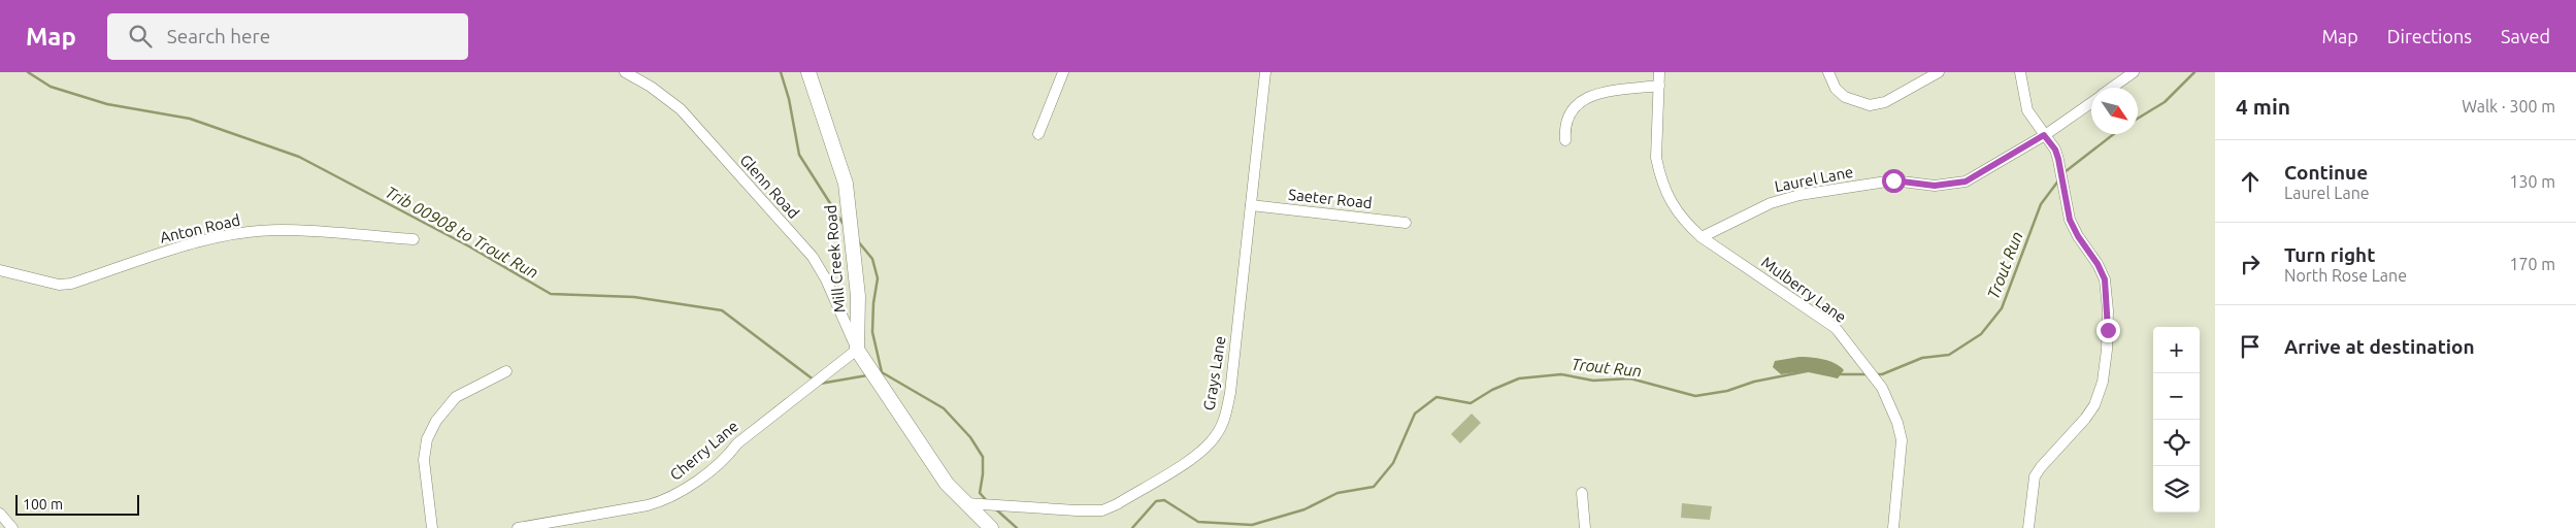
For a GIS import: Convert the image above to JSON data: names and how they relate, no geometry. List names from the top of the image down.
{
  "streets": {
    "street": [
      "Laurel Lane",
      "Glenn Road",
      "Saeter Road",
      "Anton Road",
      "Mill Creek Road",
      "Mulberry Lane",
      "Grays Lane",
      "Cherry Lane"
    ]
  },
  "crossings": [
    ["Laurel Lane", "Mulberry Lane"],
    ["Glenn Road", "Mill Creek Road"],
    ["Glenn Road", "Cherry Lane"],
    ["Saeter Road", "Grays Lane"],
    ["Mill Creek Road", "Cherry Lane"]
  ],
  "water": ["Trib 00908 to Trout Run", "Trout Run"],
  "scale_bar": "100 m",
  "north": "bottom right",
  "page": {
    "header": "Map",
    "search": "Search here",
    "nav": ["Map", "Directions", "Saved"],
    "heading": ["4 min", "Walk · 300 m"],
    "list": [
      ["Continue", "Laurel Lane", "130 m"],
      ["Turn right", "North Rose Lane", "170 m"],
      "Arrive at destination"
    ],
    "map_buttons": ["+", "−"],
    "scale": "100 m"
  }
}
